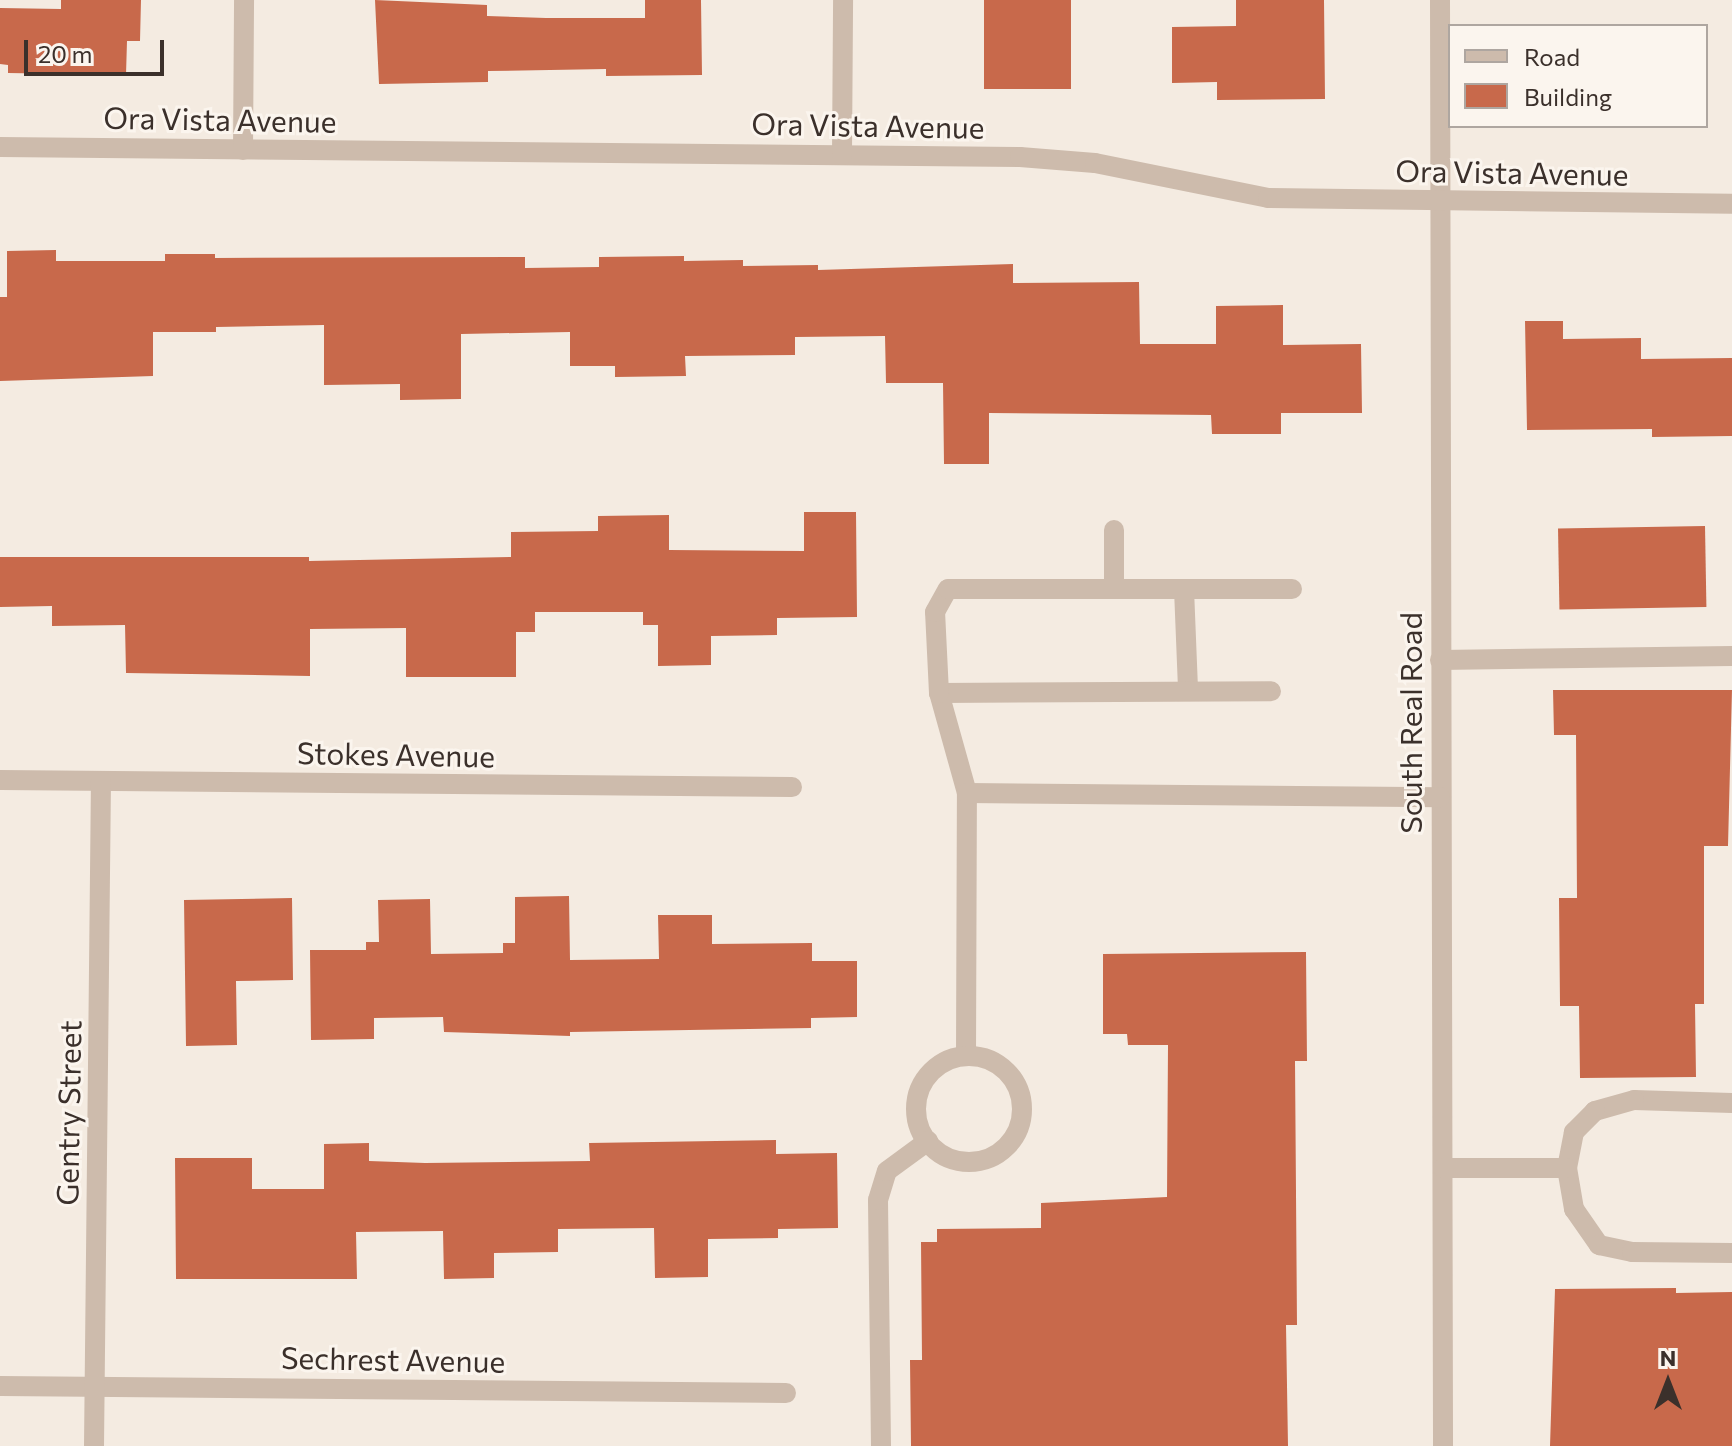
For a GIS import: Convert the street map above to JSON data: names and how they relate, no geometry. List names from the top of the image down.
{
  "streets": {
    "street": [
      "Ora Vista Avenue",
      "South Real Road",
      "Stokes Avenue",
      "Gentry Street",
      "Sechrest Avenue"
    ]
  },
  "crossings": [
    ["Ora Vista Avenue", "South Real Road"],
    ["Stokes Avenue", "Gentry Street"],
    ["Gentry Street", "Sechrest Avenue"]
  ],
  "legend": ["Road", "Building"],
  "scale_bar": "20 m",
  "north": "top"
}
